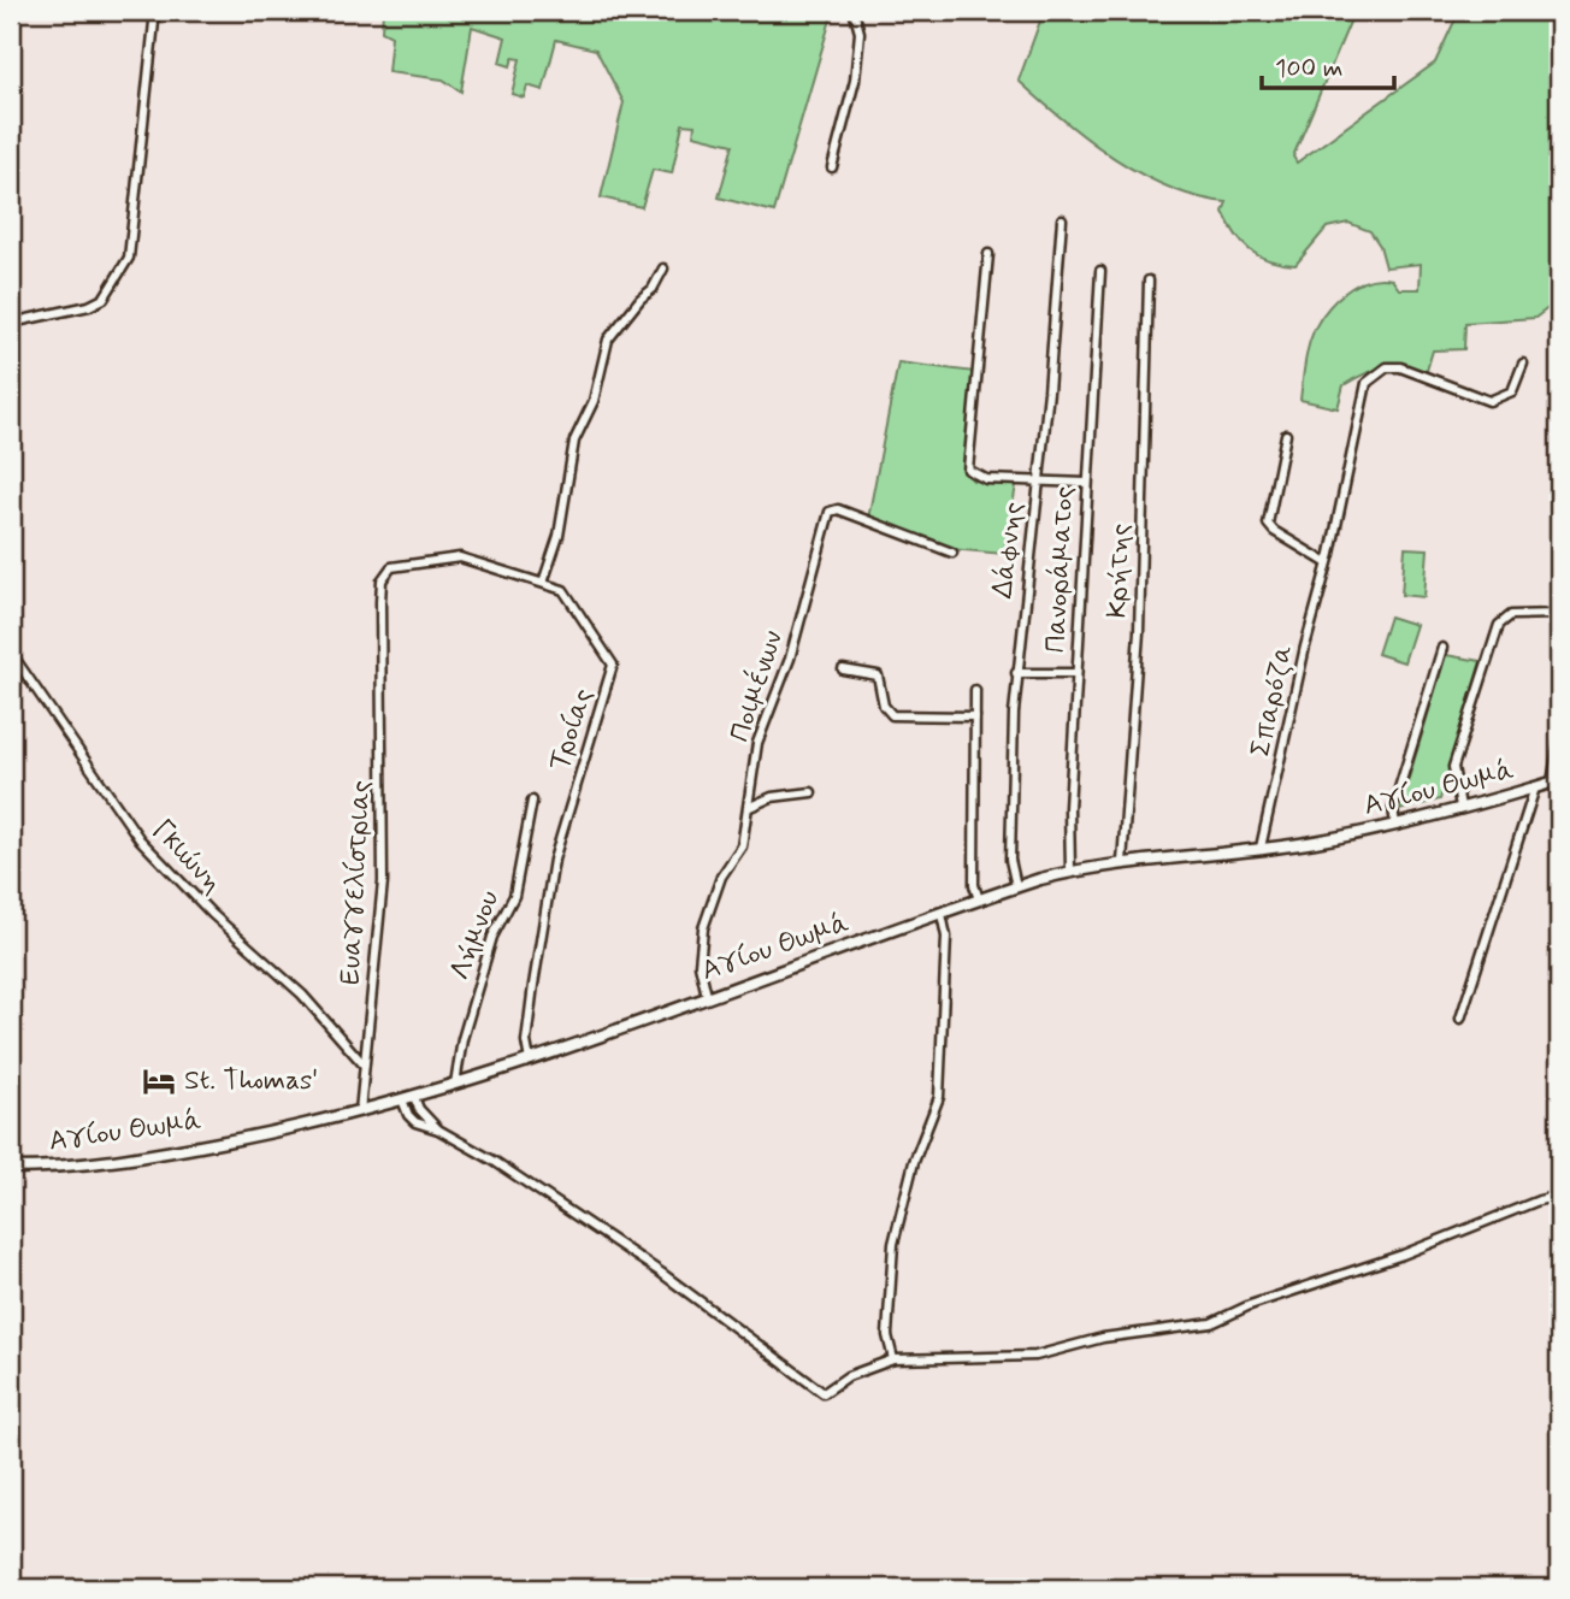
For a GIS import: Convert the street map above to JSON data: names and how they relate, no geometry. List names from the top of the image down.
{
  "streets": {
    "main road": ["Αγίου Θωμά"],
    "street": [
      "Δάφνης",
      "Πανοράματος",
      "Κρήτης",
      "Ποιμένων",
      "Σπαρόζα",
      "Τροίας",
      "Γκιώνη",
      "Ευαγγελίστριας",
      "Λήμνου"
    ]
  },
  "crossings": [
    ["Δάφνης", "Αγίου Θωμά"],
    ["Πανοράματος", "Αγίου Θωμά"],
    ["Κρήτης", "Αγίου Θωμά"],
    ["Ποιμένων", "Αγίου Θωμά"],
    ["Σπαρόζα", "Αγίου Θωμά"],
    ["Τροίας", "Αγίου Θωμά"],
    ["Τροίας", "Ευαγγελίστριας"],
    ["Αγίου Θωμά", "Ευαγγελίστριας"],
    ["Αγίου Θωμά", "Λήμνου"],
    ["Γκιώνη", "Ευαγγελίστριας"]
  ],
  "places": {
    "hotel": ["St. Thomas'"]
  },
  "scale_bar": "100 m"
}
